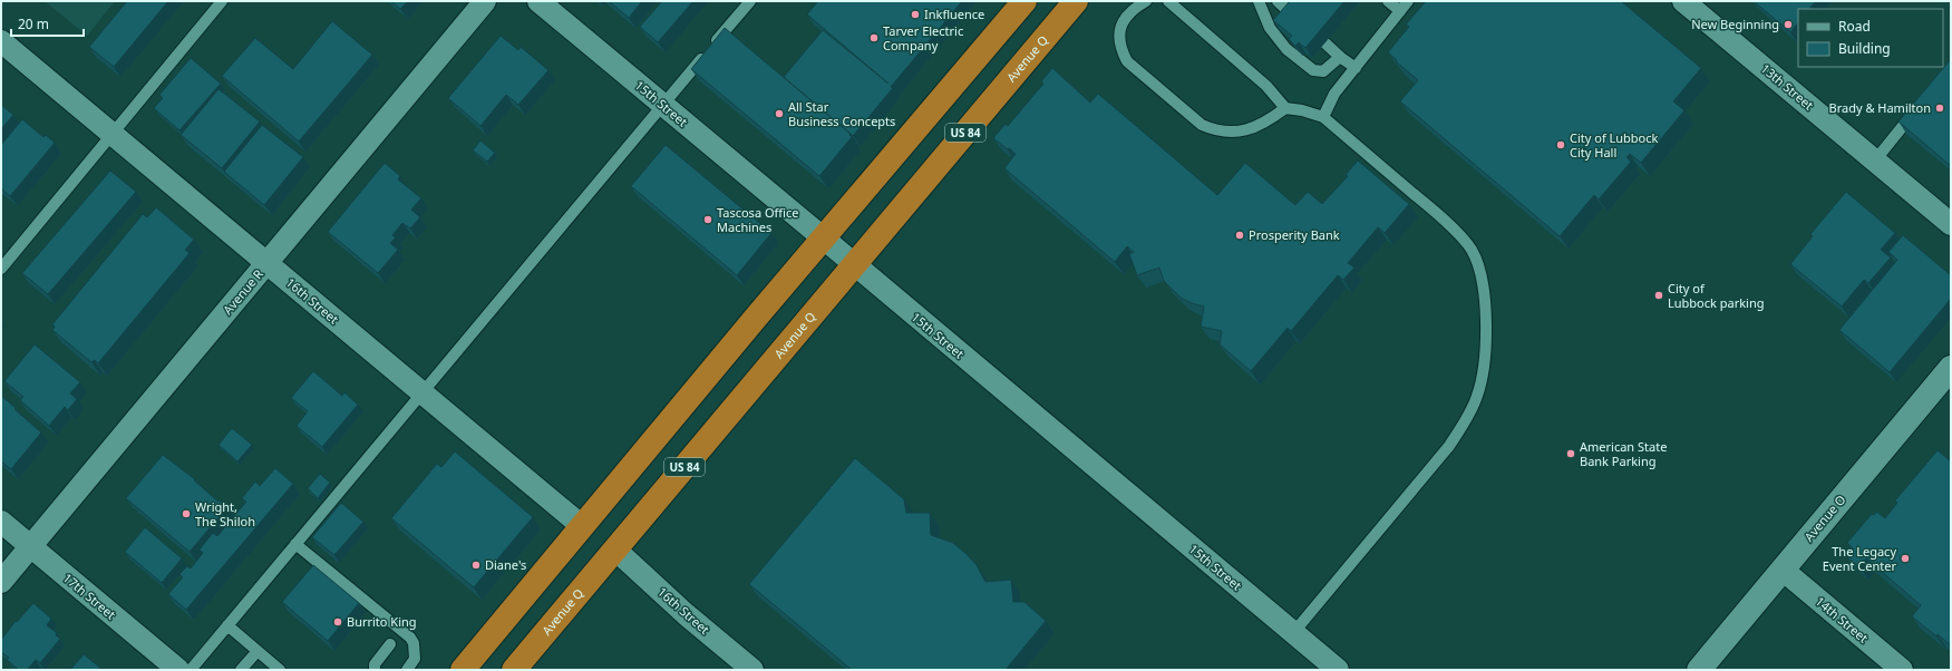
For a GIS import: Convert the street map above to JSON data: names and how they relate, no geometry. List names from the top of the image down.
{
  "streets": {
    "highway": ["Avenue Q", "US 84"],
    "street": [
      "13th Street",
      "15th Street",
      "Avenue R",
      "16th Street",
      "Avenue O",
      "17th Street",
      "14th Street"
    ]
  },
  "crossings": [
    ["Avenue Q", "15th Street"],
    ["Avenue Q", "16th Street"],
    ["Avenue R", "16th Street"],
    ["Avenue R", "17th Street"],
    ["Avenue O", "14th Street"]
  ],
  "places": [
    "Inkfluence",
    "New Beginning",
    "Tarver Electric Company",
    "Brady & Hamilton",
    "All Star Business Concepts",
    "City of Lubbock City Hall",
    "Tascosa Office Machines",
    "Prosperity Bank",
    "City of Lubbock parking",
    "American State Bank Parking",
    "Wright, The Shiloh",
    "The Legacy Event Center",
    "Diane's",
    "Burrito King"
  ],
  "legend": ["Road", "Building"],
  "scale_bar": "20 m"
}
